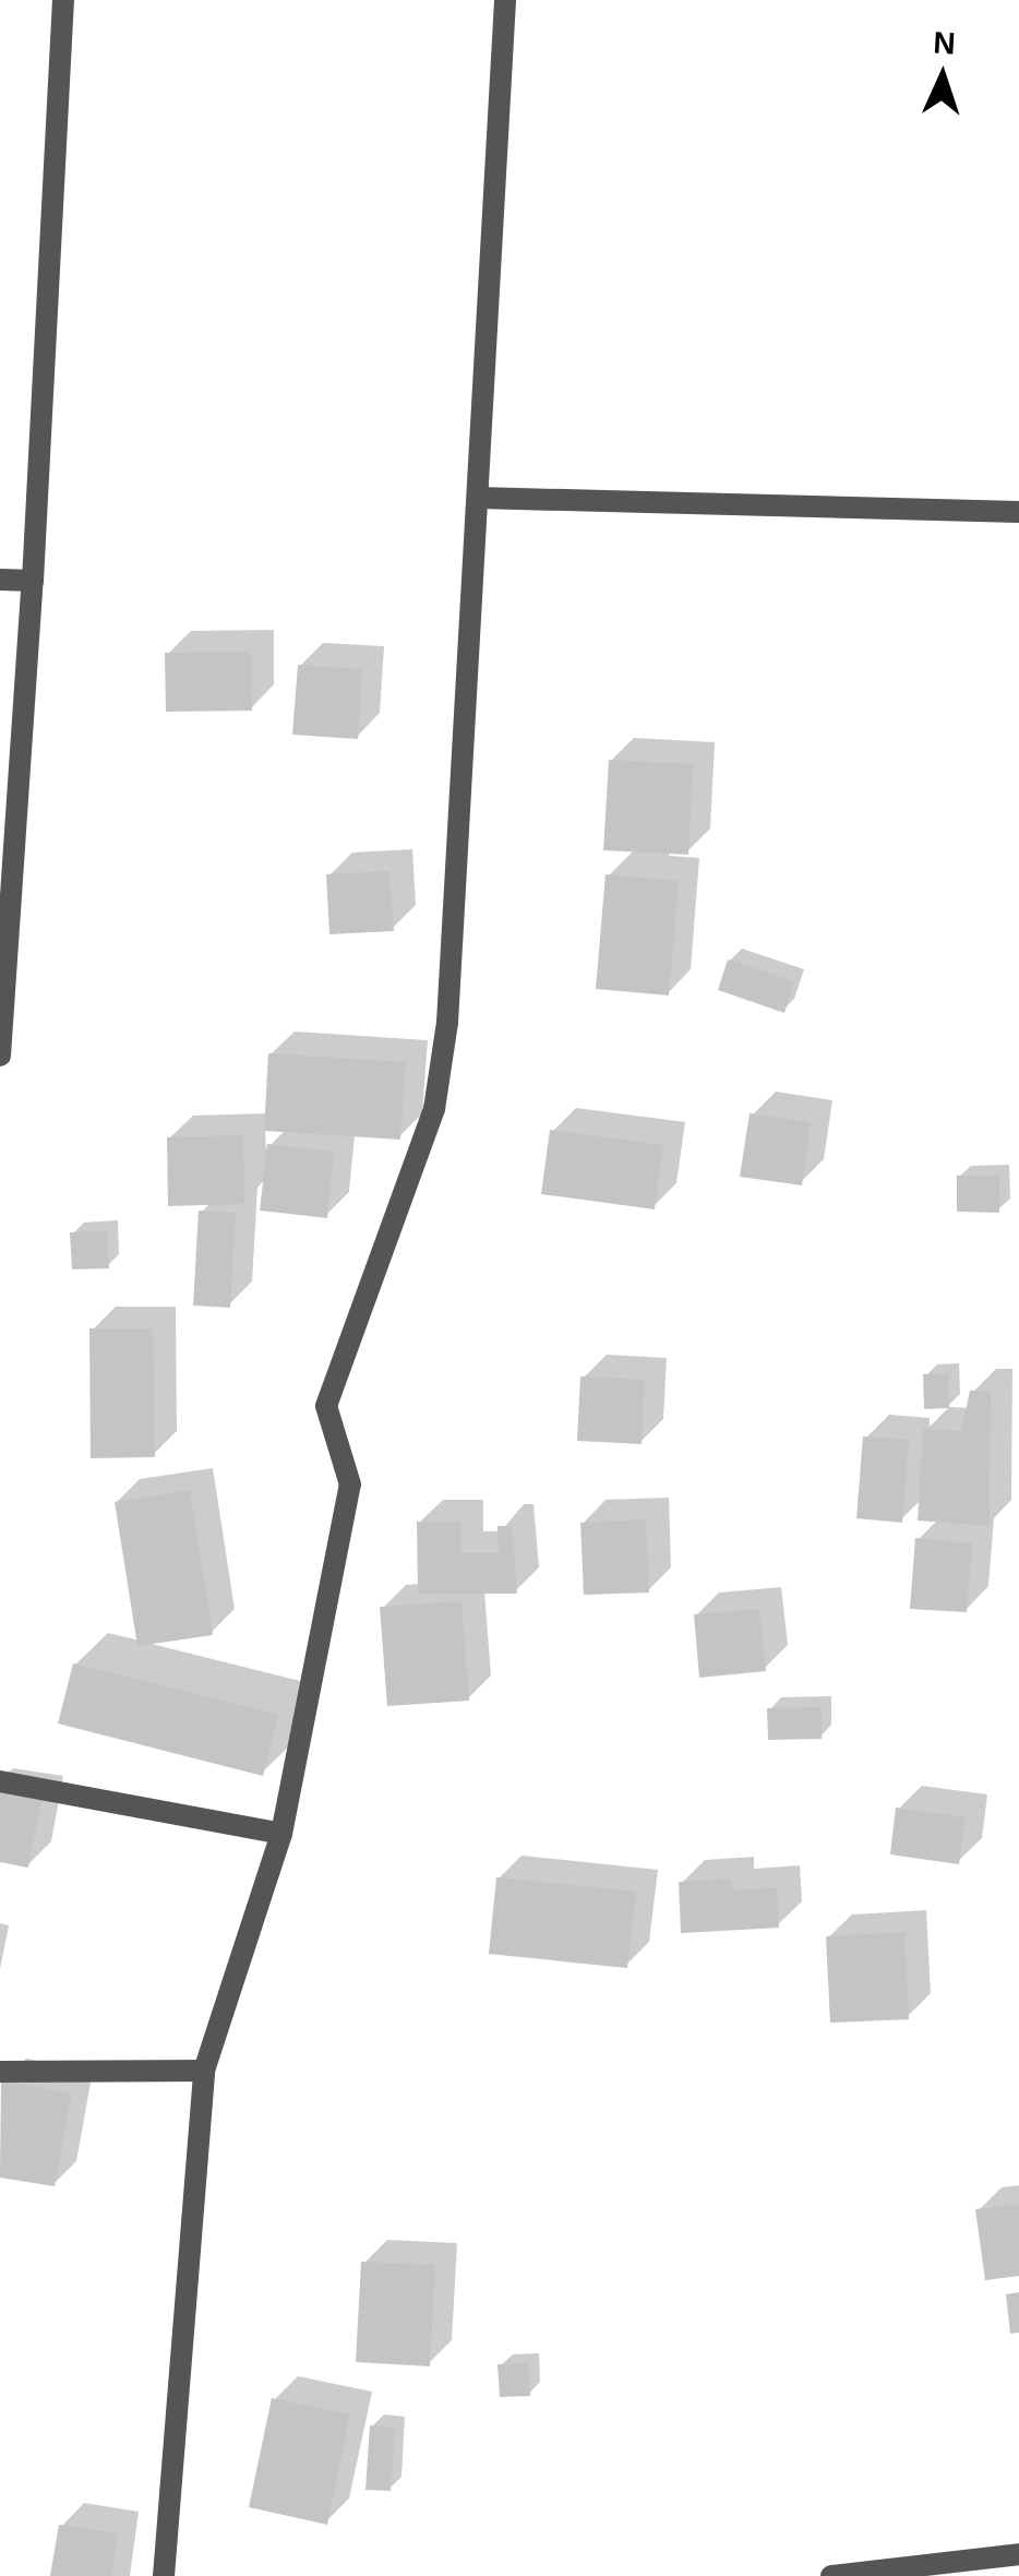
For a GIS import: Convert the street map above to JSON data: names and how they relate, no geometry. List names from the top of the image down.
{
  "north": "top"
}
